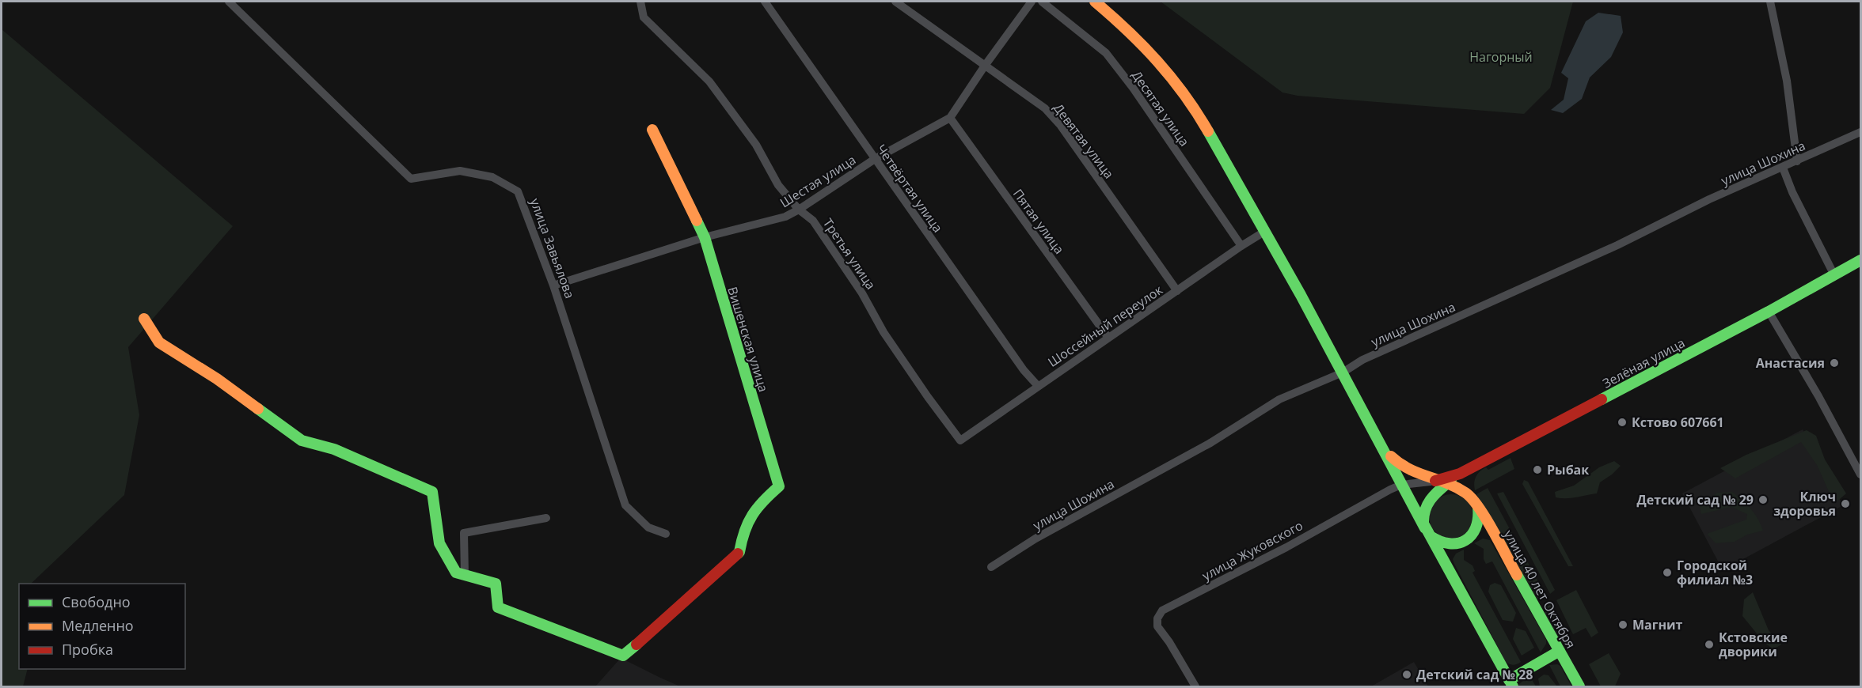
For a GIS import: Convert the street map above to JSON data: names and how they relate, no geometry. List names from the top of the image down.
{
  "streets": {
    "street": [
      "Десятая улица",
      "Девятая улица",
      "улица Шохина",
      "Шестая улица",
      "Четвёртая улица",
      "Пятая улица",
      "улица Завьялова",
      "Третья улица",
      "Шоссейный переулок",
      "Вишенская улица",
      "Зелёная улица",
      "улица Жуковского",
      "улица 40 лет Октября"
    ]
  },
  "crossings": [
    ["Десятая улица", "Шоссейный переулок"],
    ["Девятая улица", "Шестая улица"],
    ["Девятая улица", "Шоссейный переулок"],
    ["Шестая улица", "Четвёртая улица"],
    ["Шестая улица", "Пятая улица"],
    ["Шестая улица", "улица Завьялова"],
    ["Шестая улица", "Третья улица"],
    ["Шестая улица", "Вишенская улица"],
    ["Четвёртая улица", "Шоссейный переулок"],
    ["Пятая улица", "Шоссейный переулок"],
    ["Третья улица", "Шоссейный переулок"],
    ["Зелёная улица", "улица Жуковского"]
  ],
  "parks": ["Нагорный"],
  "places": [
    "Анастасия",
    "Кстово 607661",
    "Рыбак",
    "Детский сад № 29",
    "Ключ здоровья",
    "Городской филиал №3",
    "Магнит",
    "Кстовские дворики",
    "Детский сад № 28"
  ],
  "legend": ["Свободно", "Медленно", "Пробка"]
}
